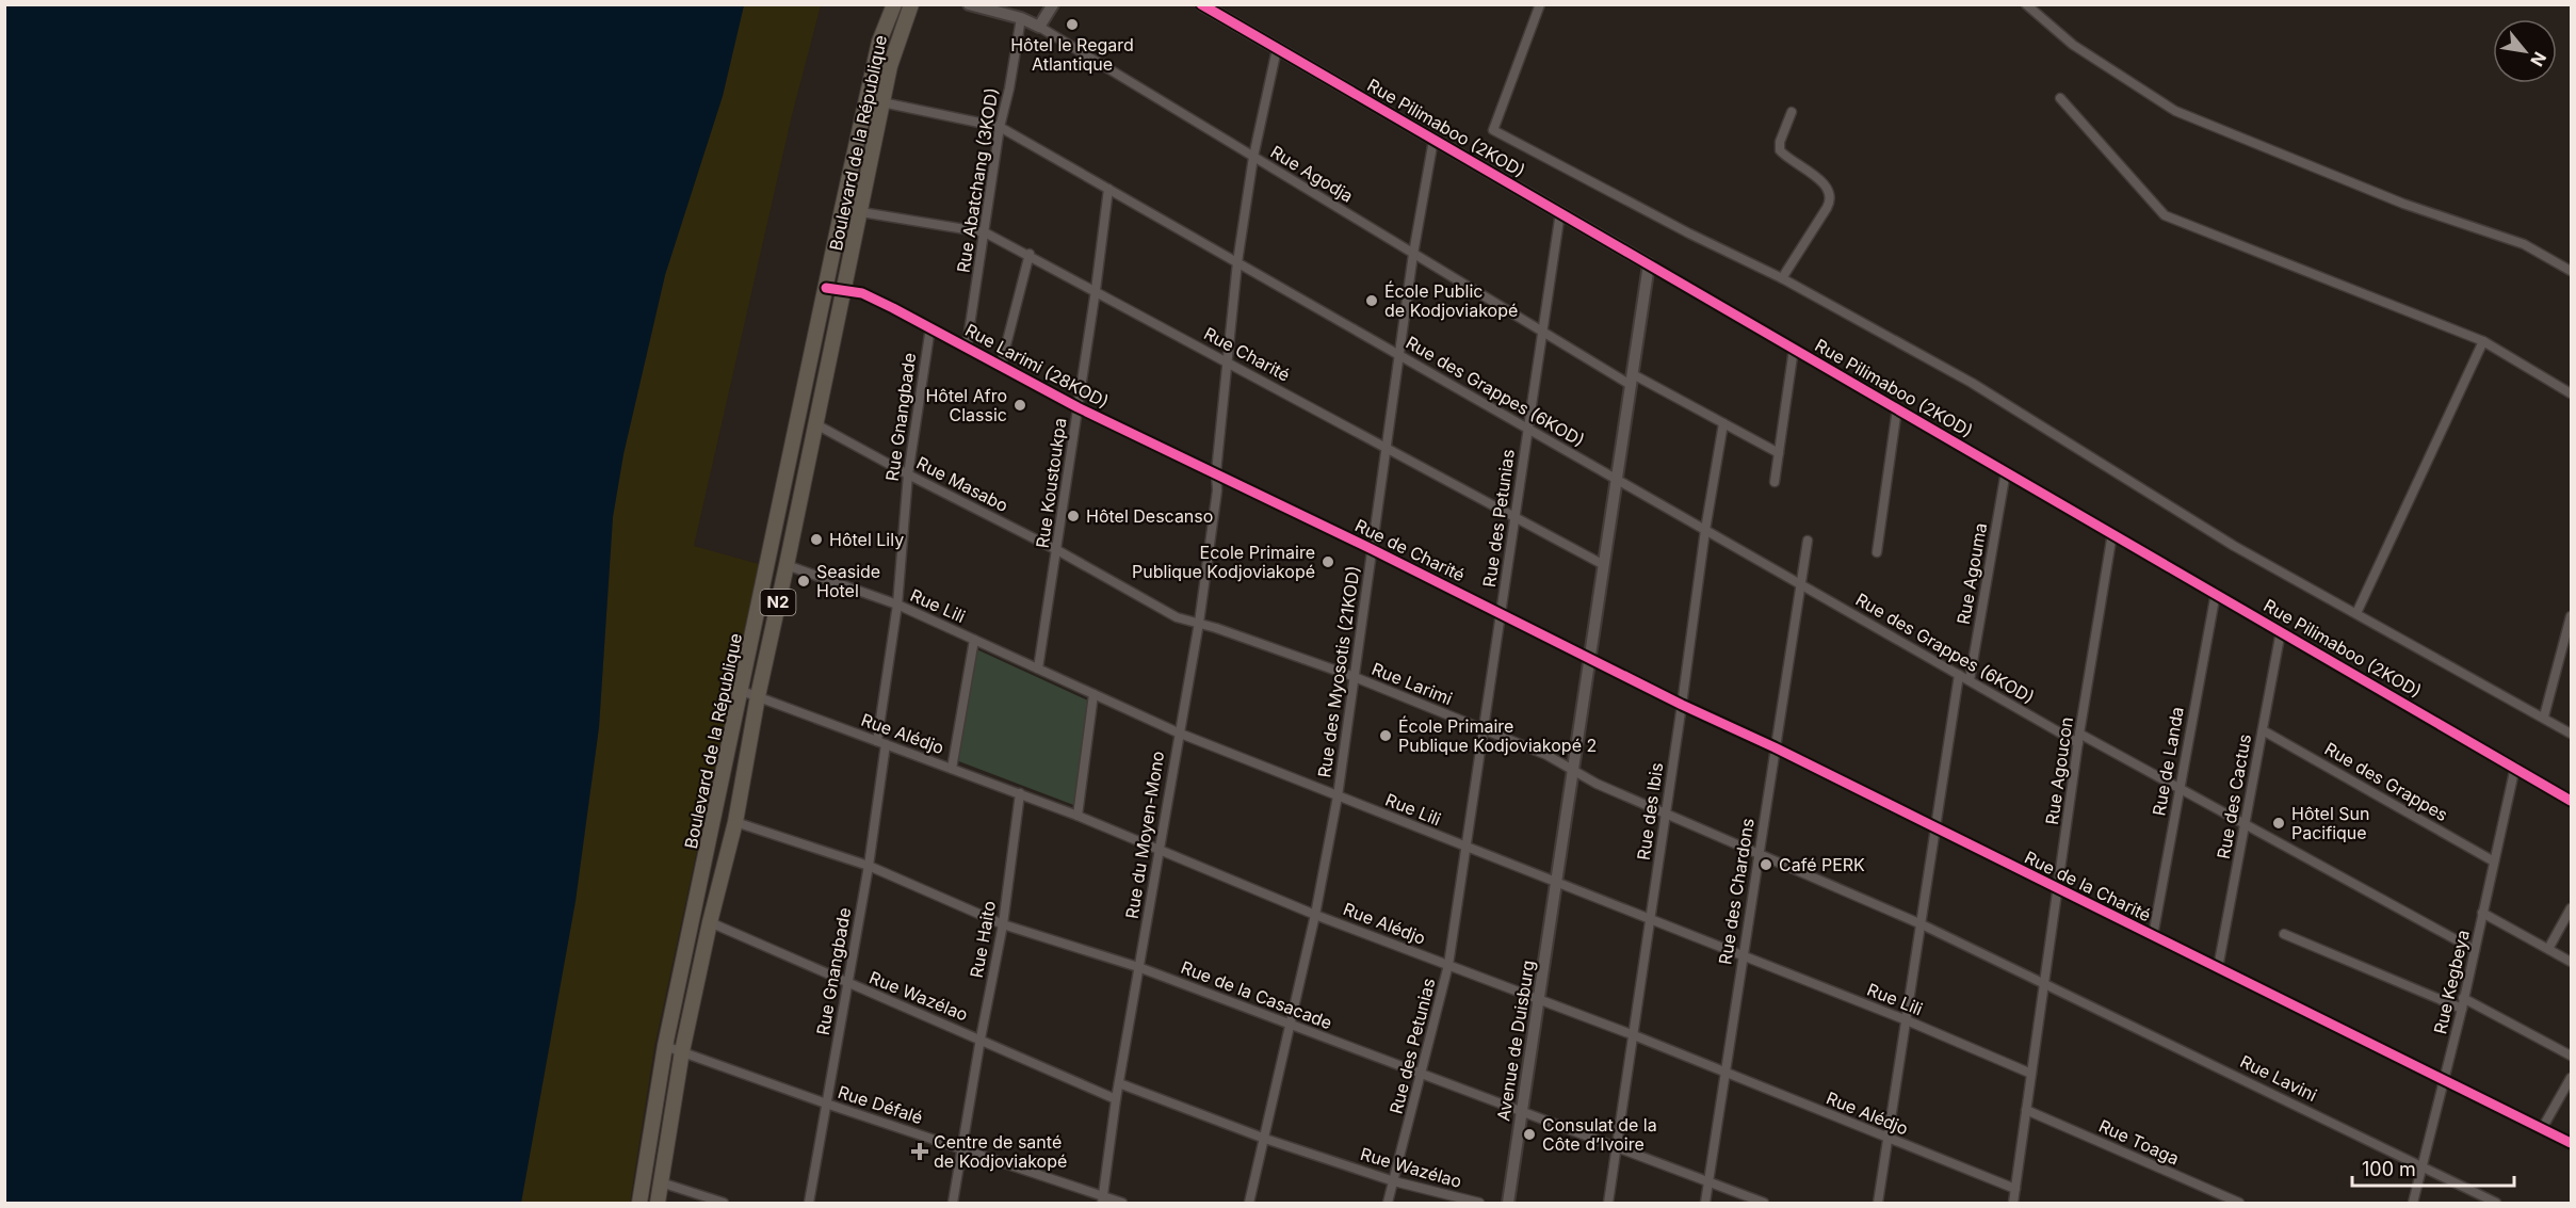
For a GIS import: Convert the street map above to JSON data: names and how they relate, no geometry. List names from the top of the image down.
{
  "streets": {
    "highway": ["Boulevard de la République", "N2"],
    "street": [
      "Rue Pilimaboo (2KOD)",
      "Rue Agodja",
      "Rue Abatchang (3KOD)",
      "Rue Charité",
      "Rue Larimi (28KOD)",
      "Rue des Grappes (6KOD)",
      "Rue Gnangbade",
      "Rue Koustoukpa",
      "Rue Masabo",
      "Rue des Petunias",
      "Rue de Charité",
      "Rue Agouma",
      "Rue Lili",
      "Rue des Myosotis (21KOD)",
      "Rue Larimi",
      "Rue Alédjo",
      "Rue de Landa",
      "Rue Agoucon",
      "Rue des Grappes",
      "Rue des Cactus",
      "Rue des Ibis",
      "Rue du Moyen-Mono",
      "Rue de la Charité",
      "Rue des Chardons",
      "Rue Haito",
      "Rue Kegbeya",
      "Rue de la Casacade",
      "Rue Wazélao",
      "Avenue de Duisburg",
      "Rue Lavini",
      "Rue Défalé",
      "Rue Toaga"
    ]
  },
  "crossings": [
    ["Rue Pilimaboo (2KOD)", "Rue des Petunias"],
    ["Rue Pilimaboo (2KOD)", "Rue Agouma"],
    ["Rue Pilimaboo (2KOD)", "Rue des Myosotis (21KOD)"],
    ["Rue Pilimaboo (2KOD)", "Rue de Landa"],
    ["Rue Pilimaboo (2KOD)", "Rue Agoucon"],
    ["Rue Pilimaboo (2KOD)", "Rue des Cactus"],
    ["Rue Pilimaboo (2KOD)", "Rue du Moyen-Mono"],
    ["Rue Pilimaboo (2KOD)", "Rue Kegbeya"],
    ["Rue Pilimaboo (2KOD)", "Avenue de Duisburg"],
    ["Boulevard de la République", "Rue Charité"],
    ["Boulevard de la République", "Rue Larimi (28KOD)"],
    ["Boulevard de la République", "Rue des Grappes (6KOD)"],
    ["Boulevard de la République", "Rue Masabo"],
    ["Boulevard de la République", "Rue Lili"],
    ["Boulevard de la République", "Rue Alédjo"],
    ["Boulevard de la République", "Rue de la Casacade"],
    ["Boulevard de la République", "Rue Wazélao"],
    ["Boulevard de la République", "Rue Défalé"],
    ["Rue Agodja", "Rue Abatchang (3KOD)"],
    ["Rue Agodja", "Rue des Petunias"],
    ["Rue Agodja", "Rue des Myosotis (21KOD)"],
    ["Rue Agodja", "Rue des Ibis"],
    ["Rue Agodja", "Rue du Moyen-Mono"],
    ["Rue Agodja", "Avenue de Duisburg"],
    ["Rue Abatchang (3KOD)", "Rue Charité"],
    ["Rue Abatchang (3KOD)", "Rue Larimi (28KOD)"],
    ["Rue Abatchang (3KOD)", "Rue des Grappes (6KOD)"],
    ["Rue Charité", "Rue Koustoukpa"],
    ["Rue Charité", "Rue des Petunias"],
    ["Rue Charité", "Rue des Myosotis (21KOD)"],
    ["Rue Charité", "Rue du Moyen-Mono"],
    ["Rue Charité", "Avenue de Duisburg"],
    ["Rue Larimi (28KOD)", "Rue Gnangbade"],
    ["Rue Larimi (28KOD)", "Rue Koustoukpa"],
    ["Rue Larimi (28KOD)", "Rue de Charité"],
    ["Rue Larimi (28KOD)", "Rue du Moyen-Mono"],
    ["Rue des Grappes (6KOD)", "Rue Koustoukpa"],
    ["Rue des Grappes (6KOD)", "Rue des Petunias"],
    ["Rue des Grappes (6KOD)", "Rue Agouma"],
    ["Rue des Grappes (6KOD)", "Rue des Myosotis (21KOD)"],
    ["Rue des Grappes (6KOD)", "Rue de Landa"],
    ["Rue des Grappes (6KOD)", "Rue Agoucon"],
    ["Rue des Grappes (6KOD)", "Rue des Cactus"],
    ["Rue des Grappes (6KOD)", "Rue des Ibis"],
    ["Rue des Grappes (6KOD)", "Rue du Moyen-Mono"],
    ["Rue des Grappes (6KOD)", "Rue des Chardons"],
    ["Rue des Grappes (6KOD)", "Rue Kegbeya"],
    ["Rue des Grappes (6KOD)", "Avenue de Duisburg"],
    ["Rue Gnangbade", "Rue Masabo"],
    ["Rue Gnangbade", "Rue Lili"],
    ["Rue Gnangbade", "Rue Alédjo"],
    ["Rue Gnangbade", "Rue de la Casacade"],
    ["Rue Gnangbade", "Rue Wazélao"],
    ["Rue Gnangbade", "Rue Défalé"],
    ["Rue Koustoukpa", "Rue Masabo"],
    ["Rue Koustoukpa", "Rue Lili"],
    ["Rue Masabo", "Rue Larimi"],
    ["Rue Masabo", "Rue du Moyen-Mono"],
    ["Rue des Petunias", "Rue de Charité"],
    ["Rue des Petunias", "Rue Lili"],
    ["Rue des Petunias", "Rue Larimi"],
    ["Rue des Petunias", "Rue Alédjo"],
    ["Rue des Petunias", "Rue de la Casacade"],
    ["Rue des Petunias", "Rue Wazélao"],
    ["Rue de Charité", "Rue des Myosotis (21KOD)"],
    ["Rue de Charité", "Rue du Moyen-Mono"],
    ["Rue de Charité", "Rue de la Charité"],
    ["Rue de Charité", "Avenue de Duisburg"],
    ["Rue Lili", "Rue des Myosotis (21KOD)"],
    ["Rue Lili", "Rue Agoucon"],
    ["Rue Lili", "Rue des Ibis"],
    ["Rue Lili", "Rue du Moyen-Mono"],
    ["Rue Lili", "Rue des Chardons"],
    ["Rue Lili", "Avenue de Duisburg"],
    ["Rue des Myosotis (21KOD)", "Rue Larimi"],
    ["Rue des Myosotis (21KOD)", "Rue Alédjo"],
    ["Rue des Myosotis (21KOD)", "Rue de la Casacade"],
    ["Rue des Myosotis (21KOD)", "Rue Wazélao"],
    ["Rue Larimi", "Rue des Ibis"],
    ["Rue Larimi", "Rue du Moyen-Mono"],
    ["Rue Larimi", "Rue des Chardons"],
    ["Rue Larimi", "Avenue de Duisburg"],
    ["Rue Larimi", "Rue Lavini"],
    ["Rue Alédjo", "Rue Agoucon"],
    ["Rue Alédjo", "Rue des Ibis"],
    ["Rue Alédjo", "Rue du Moyen-Mono"],
    ["Rue Alédjo", "Rue des Chardons"],
    ["Rue Alédjo", "Rue Haito"],
    ["Rue Alédjo", "Avenue de Duisburg"],
    ["Rue de Landa", "Rue de la Charité"],
    ["Rue Agoucon", "Rue de la Charité"],
    ["Rue Agoucon", "Rue Lavini"],
    ["Rue Agoucon", "Rue Toaga"],
    ["Rue des Grappes", "Rue des Cactus"],
    ["Rue des Grappes", "Rue Kegbeya"],
    ["Rue des Cactus", "Rue de la Charité"],
    ["Rue des Ibis", "Rue de la Charité"],
    ["Rue des Ibis", "Rue de la Casacade"],
    ["Rue du Moyen-Mono", "Rue de la Casacade"],
    ["Rue du Moyen-Mono", "Rue Wazélao"],
    ["Rue du Moyen-Mono", "Rue Défalé"],
    ["Rue de la Charité", "Rue des Chardons"],
    ["Rue de la Charité", "Rue Kegbeya"],
    ["Rue de la Charité", "Avenue de Duisburg"],
    ["Rue des Chardons", "Rue de la Casacade"],
    ["Rue des Chardons", "Rue Lavini"],
    ["Rue Haito", "Rue de la Casacade"],
    ["Rue Haito", "Rue Wazélao"],
    ["Rue Haito", "Rue Défalé"],
    ["Rue Kegbeya", "Rue Lavini"],
    ["Rue de la Casacade", "Avenue de Duisburg"]
  ],
  "places": {
    "other": [
      "Hôtel le Regard Atlantique",
      "École Public de Kodjoviakopé",
      "Hôtel Afro Classic",
      "Hôtel Descanso",
      "Hôtel Lily",
      "Ecole Primaire Publique Kodjoviakopé",
      "Seaside Hotel",
      "École Primaire Publique Kodjoviakopé 2",
      "Hôtel Sun Pacifique",
      "Café PERK",
      "Consulat de la Côte d’Ivoire"
    ],
    "health": ["Centre de santé de Kodjoviakopé"]
  },
  "scale_bar": "100 m",
  "north": "bottom right"
}
